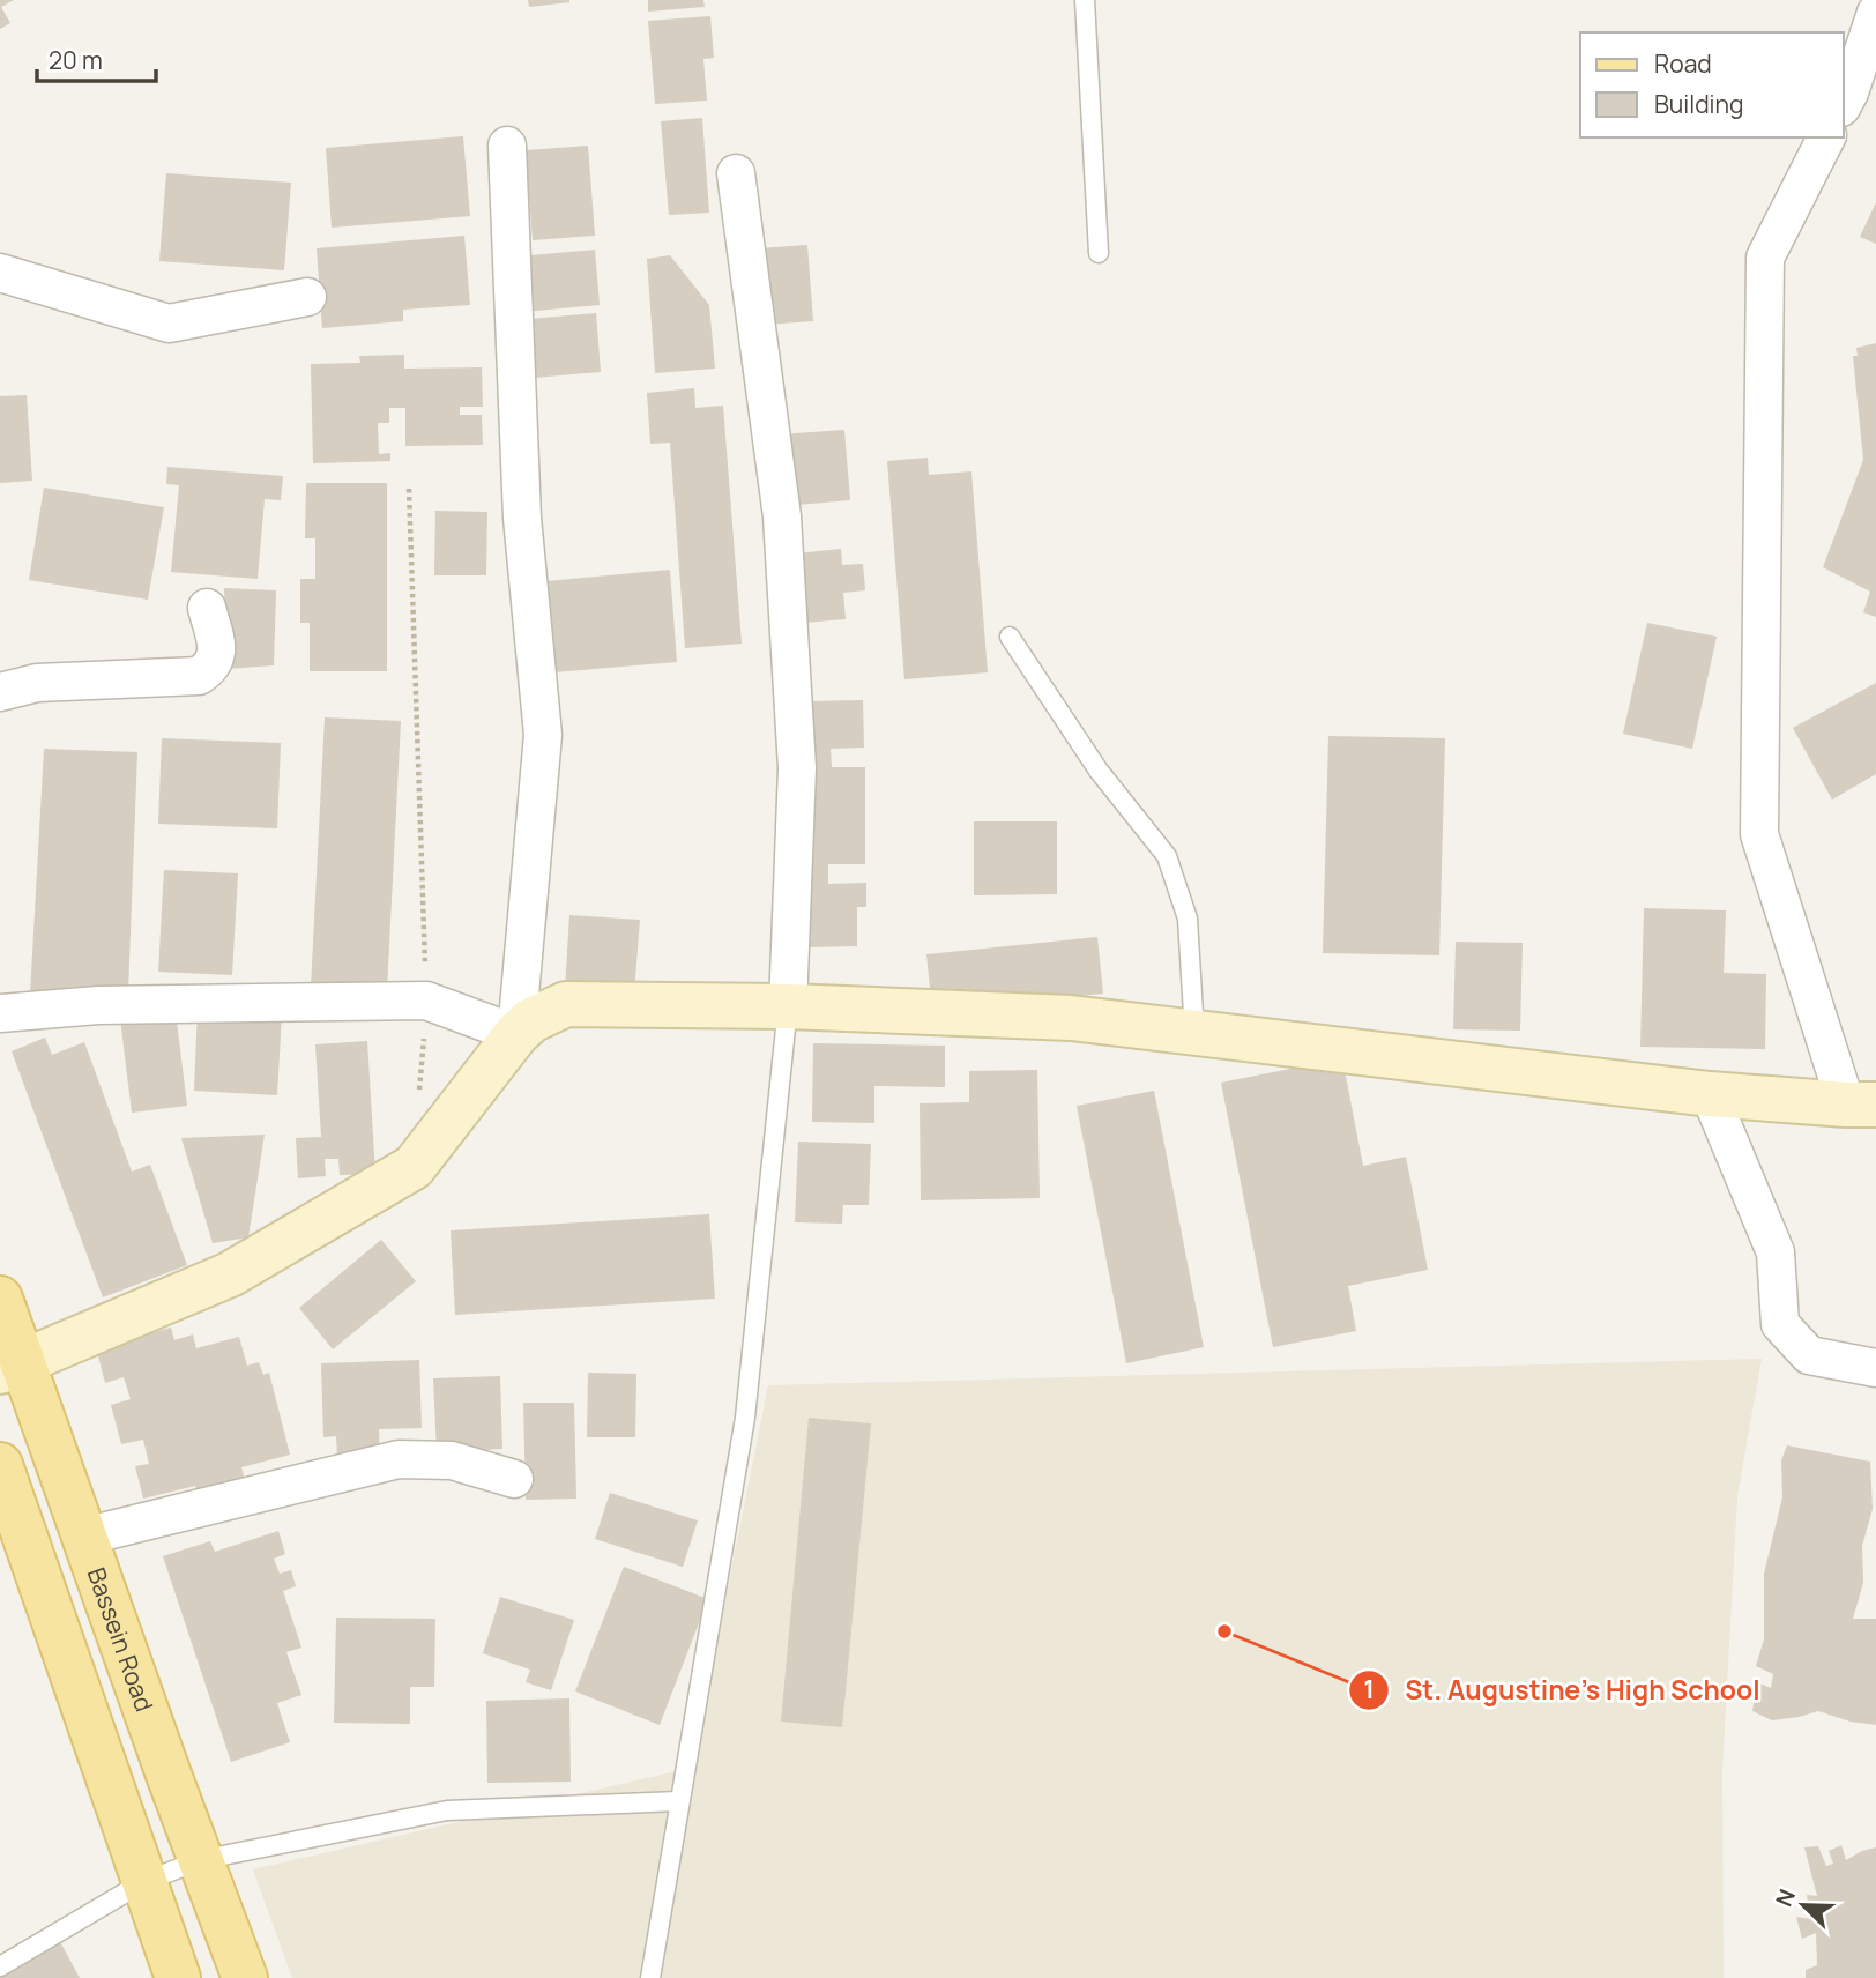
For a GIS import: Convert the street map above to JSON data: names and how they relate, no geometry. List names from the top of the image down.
{
  "streets": {
    "main road": ["Bassein Road"]
  },
  "places": ["St. Augustine's High School"],
  "legend": ["Road", "Building"],
  "scale_bar": "20 m",
  "north": "top left"
}
